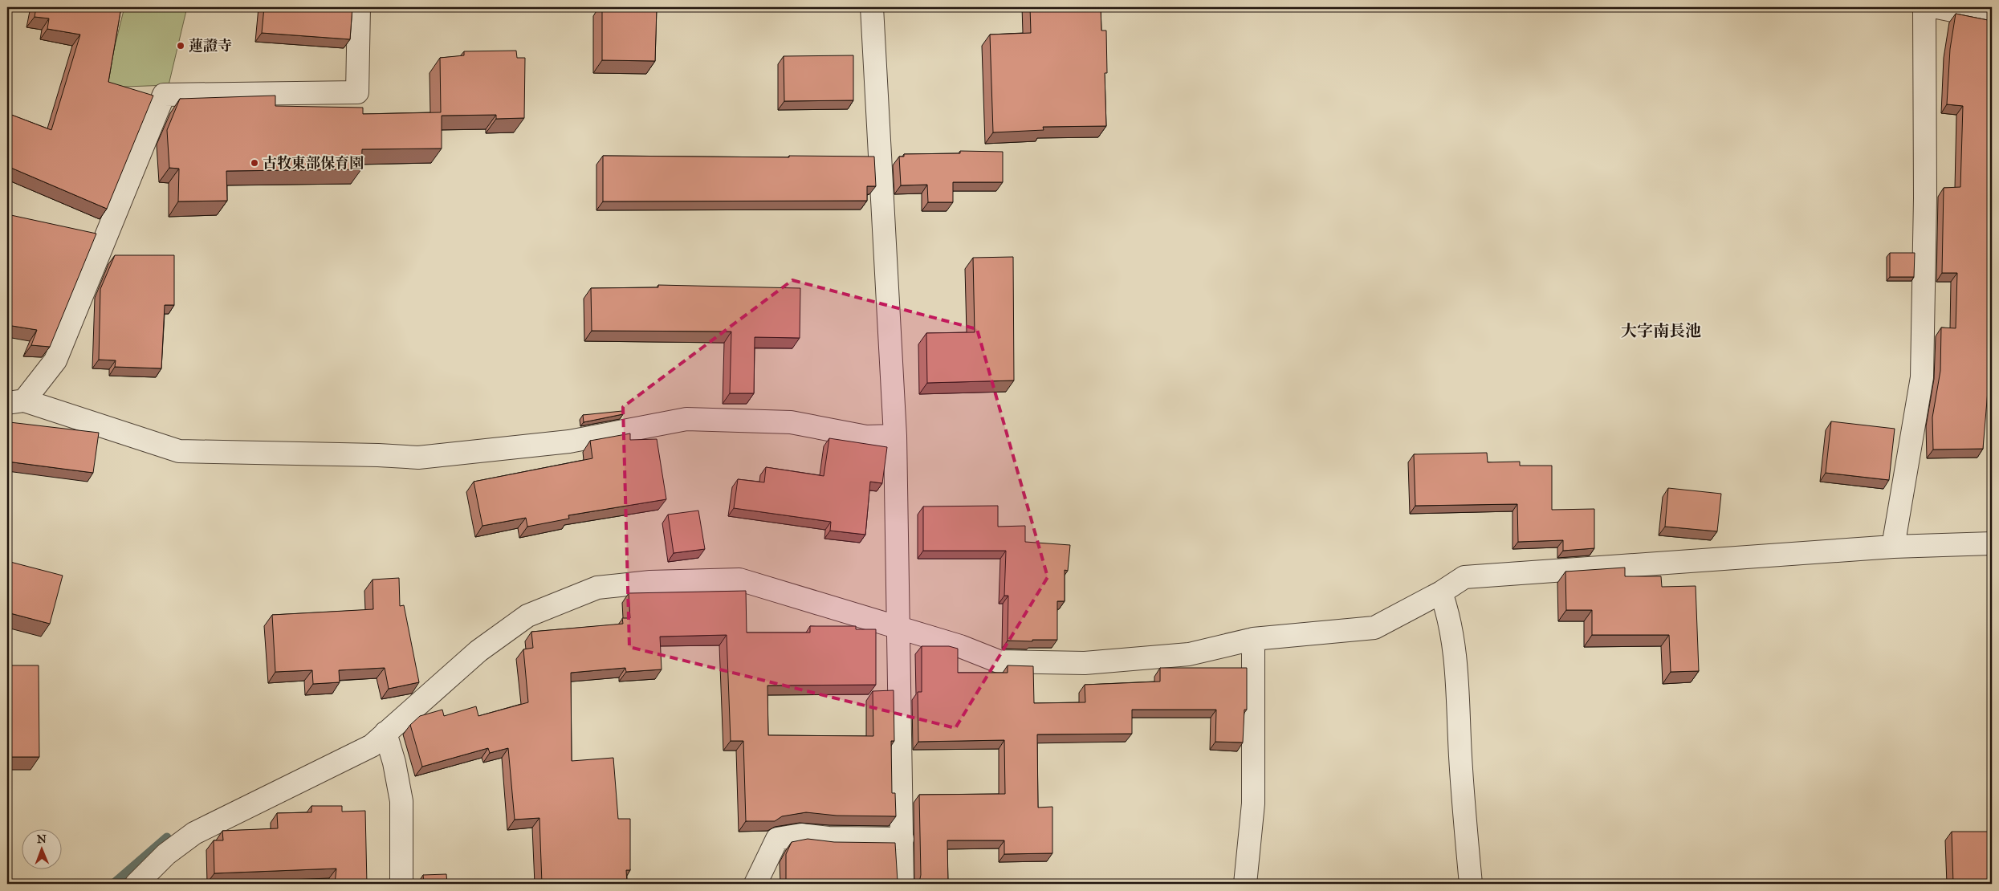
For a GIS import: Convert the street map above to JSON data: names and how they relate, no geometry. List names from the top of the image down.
{
  "districts": ["大字南長池"],
  "places": ["蓮證寺", "古牧東部保育園"],
  "north": "top"
}
